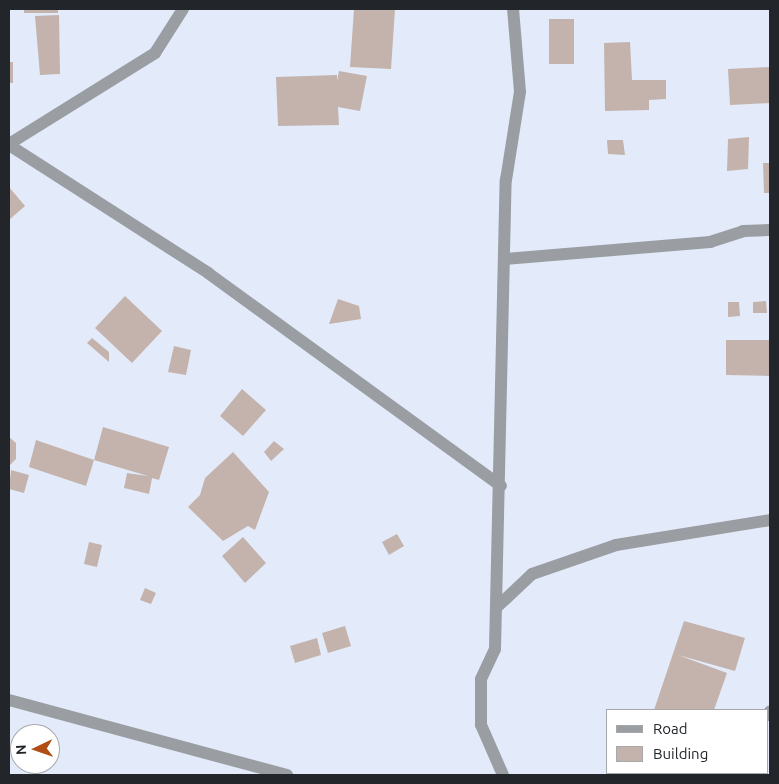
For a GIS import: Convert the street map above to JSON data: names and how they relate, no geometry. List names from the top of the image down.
{
  "legend": ["Road", "Building"],
  "north": "left"
}
